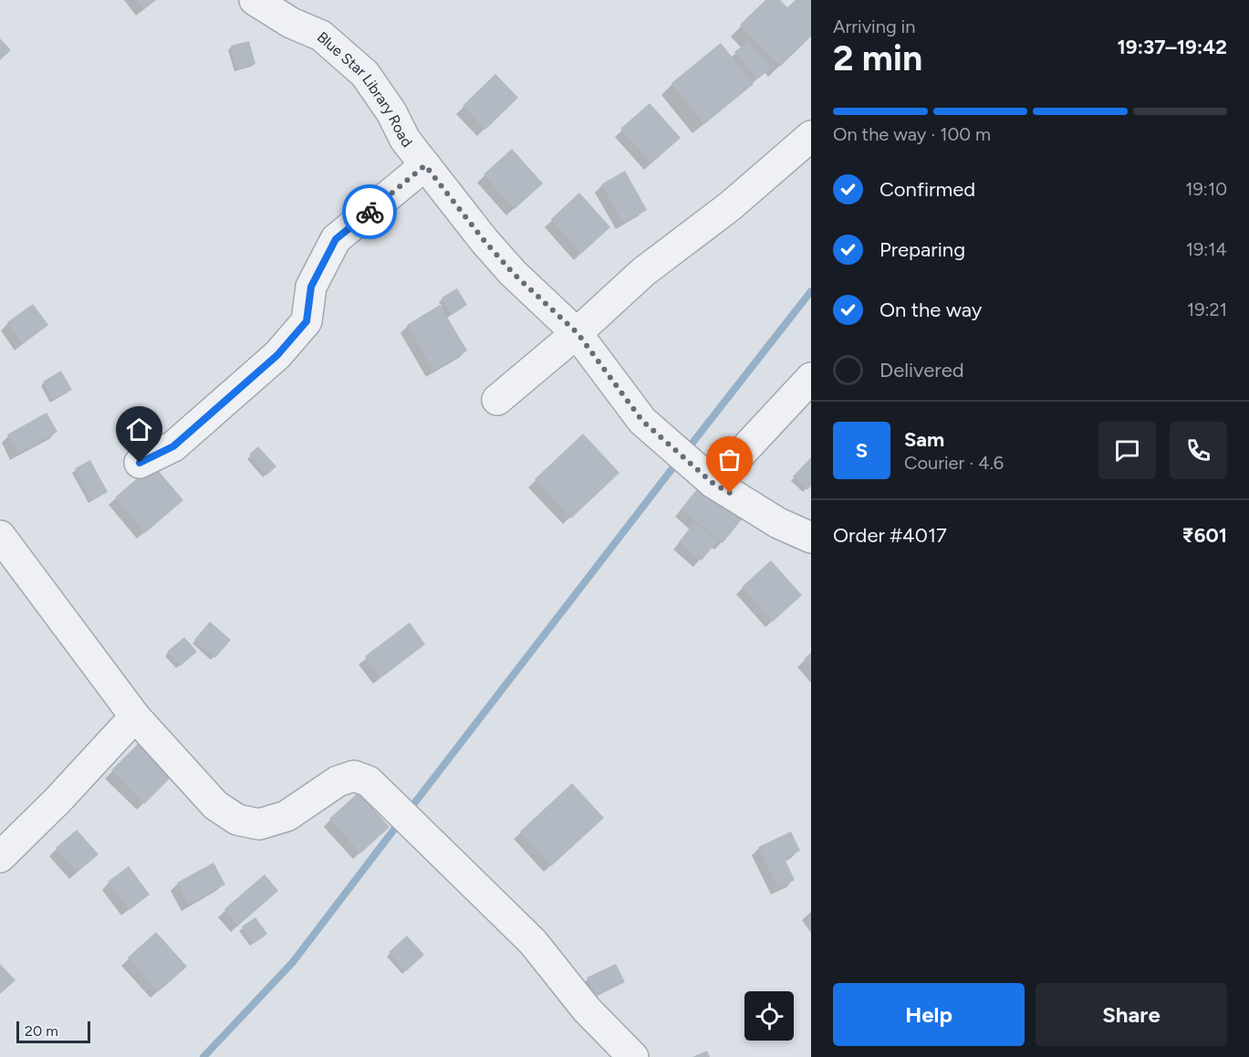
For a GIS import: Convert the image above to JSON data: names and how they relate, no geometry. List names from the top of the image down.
{
  "streets": {
    "street": ["Blue Star Library Road"]
  },
  "scale_bar": "20 m",
  "page": {
    "heading": ["2 min", "Arriving in", "19:37–19:42"],
    "panel": [
      "Sam",
      "Courier · 4.6",
      "Order #4017",
      "₹601"
    ],
    "bar": "On the way · 100 m",
    "list": [
      ["Confirmed", "19:10"],
      ["Preparing", "19:14"],
      ["On the way", "19:21"],
      "Delivered"
    ],
    "round": "S",
    "buttons": ["Help", "Share"],
    "scale": "20 m"
  }
}
